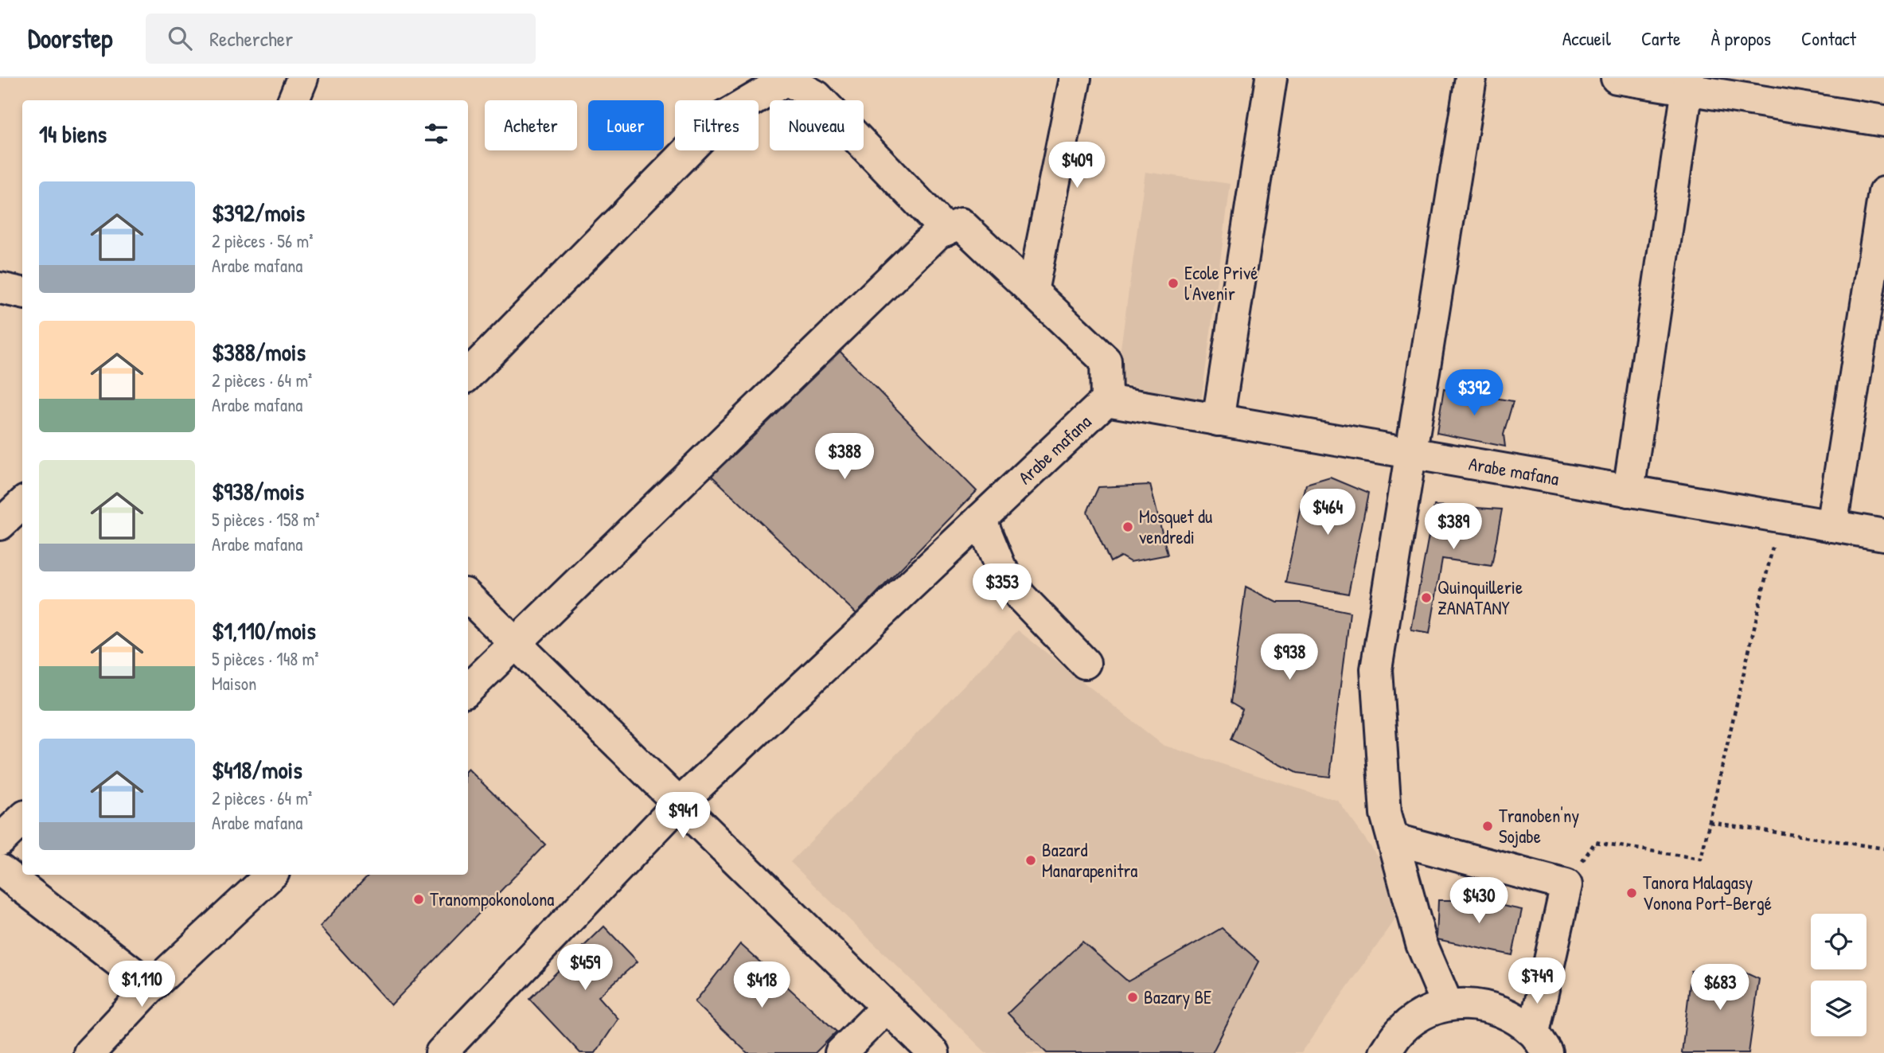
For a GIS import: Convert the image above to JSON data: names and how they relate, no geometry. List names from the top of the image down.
{
  "streets": {
    "street": ["Arabe mafana"]
  },
  "places": [
    "Ecole Privé l'Avenir",
    "Mosquet du vendredi",
    "Quinquillerie ZANATANY",
    "Tranoben'ny Sojabe",
    "Bazard Manarapenitra",
    "Tanora Malagasy Vonona Port-Bergé",
    "Tranompokonolona",
    "Bazary BE"
  ],
  "page": {
    "header": "Doorstep",
    "search": "Rechercher",
    "nav": [
      "Accueil",
      "Carte",
      "À propos",
      "Contact"
    ],
    "chip": [
      "Acheter",
      "Louer",
      "Filtres",
      "Nouveau"
    ],
    "heading": "14 biens",
    "price": [
      "$409",
      "$392",
      "$388",
      "$464",
      "$389",
      "$353",
      "$938",
      "$941",
      "$430",
      "$459",
      "$749",
      "$1,110",
      "$418",
      "$683"
    ],
    "list": [
      {
        "name": "$392/mois",
        "note": "2 pièces · 56 m² · Arabe mafana"
      },
      {
        "name": "$388/mois",
        "note": "2 pièces · 64 m² · Arabe mafana"
      },
      {
        "name": "$938/mois",
        "note": "5 pièces · 158 m² · Arabe mafana"
      },
      {
        "name": "$1,110/mois",
        "note": "5 pièces · 148 m² · Maison"
      },
      {
        "name": "$418/mois",
        "note": "2 pièces · 64 m² · Arabe mafana"
      }
    ]
  }
}
